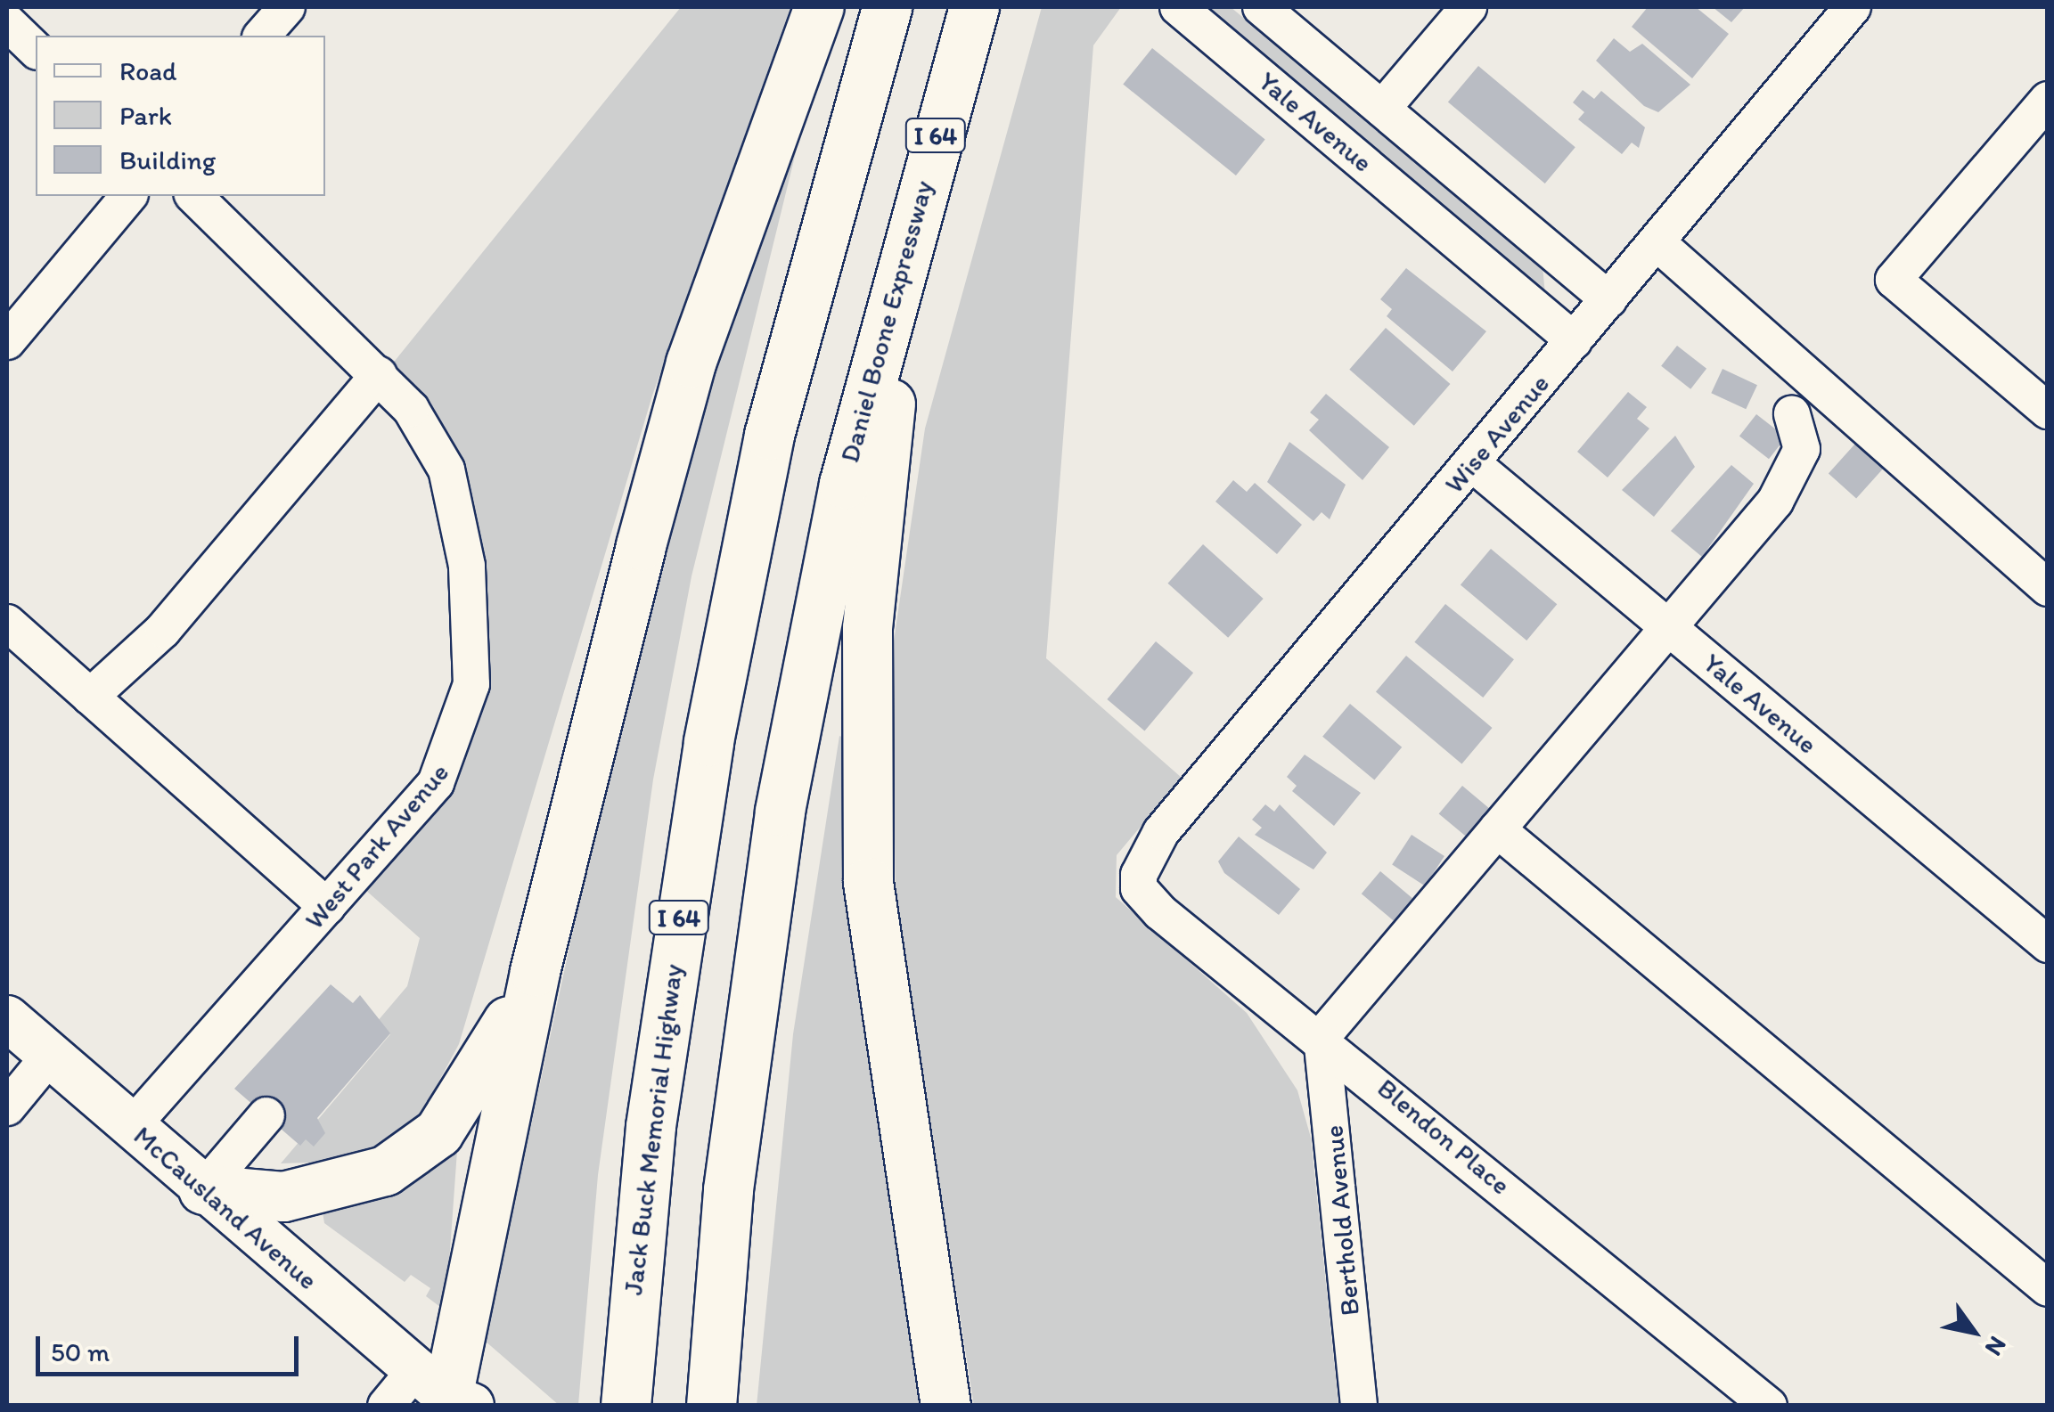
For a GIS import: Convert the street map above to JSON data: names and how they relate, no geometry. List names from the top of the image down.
{
  "streets": {
    "highway": ["I 64", "Daniel Boone Expressway", "Jack Buck Memorial Highway"],
    "main road": ["McCausland Avenue"],
    "street": [
      "Yale Avenue",
      "Wise Avenue",
      "West Park Avenue",
      "Blendon Place",
      "Berthold Avenue"
    ]
  },
  "crossings": [
    ["Yale Avenue", "Wise Avenue"],
    ["Wise Avenue", "Blendon Place"],
    ["West Park Avenue", "McCausland Avenue"],
    ["Blendon Place", "Berthold Avenue"]
  ],
  "legend": ["Road", "Park", "Building"],
  "scale_bar": "50 m",
  "north": "bottom right"
}
